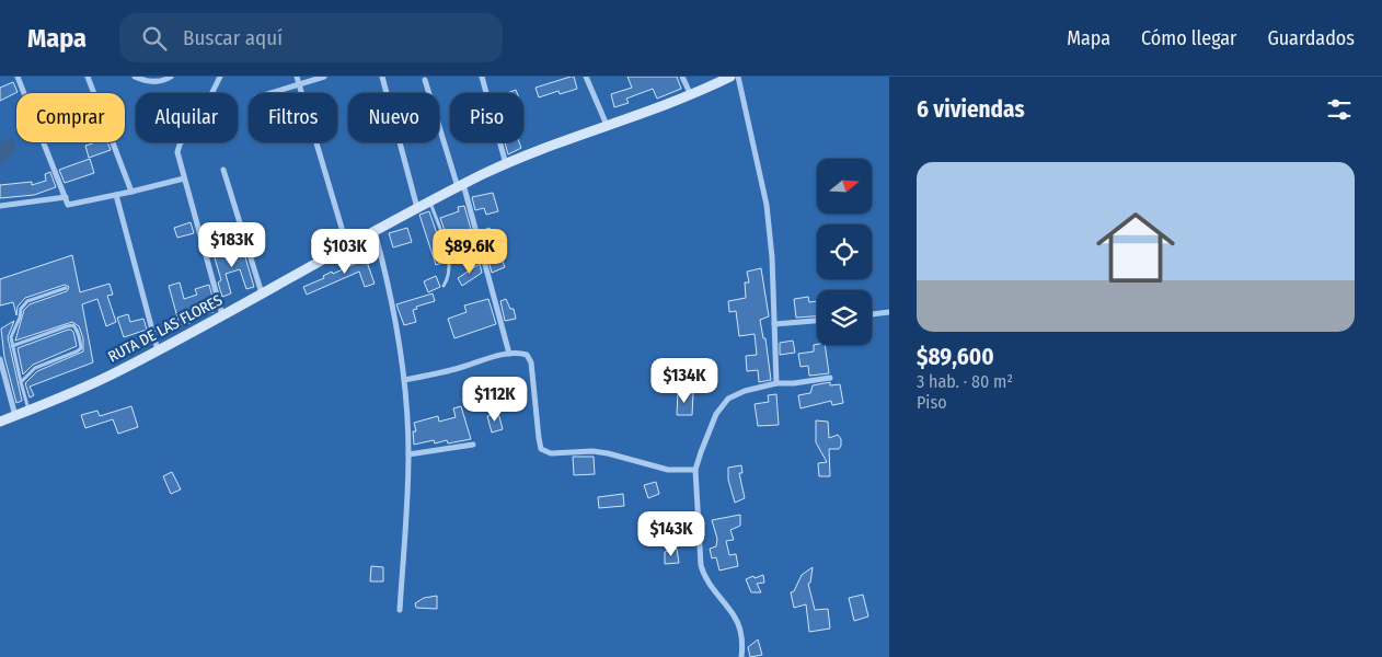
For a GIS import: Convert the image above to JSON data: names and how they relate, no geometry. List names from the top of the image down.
{
  "streets": {
    "main road": ["RUTA DE LAS FLORES"]
  },
  "north": "right",
  "page": {
    "header": "Mapa",
    "search": "Buscar aquí",
    "nav": ["Mapa", "Cómo llegar", "Guardados"],
    "heading": "6 viviendas",
    "chip": [
      "Comprar",
      "Alquilar",
      "Filtros",
      "Nuevo",
      "Piso"
    ],
    "list": [
      {
        "name": "$89,600",
        "note": "3 hab. · 80 m² · Piso"
      }
    ],
    "price": [
      "$183K",
      "$103K",
      "$89.6K",
      "$134K",
      "$112K",
      "$143K"
    ]
  }
}
